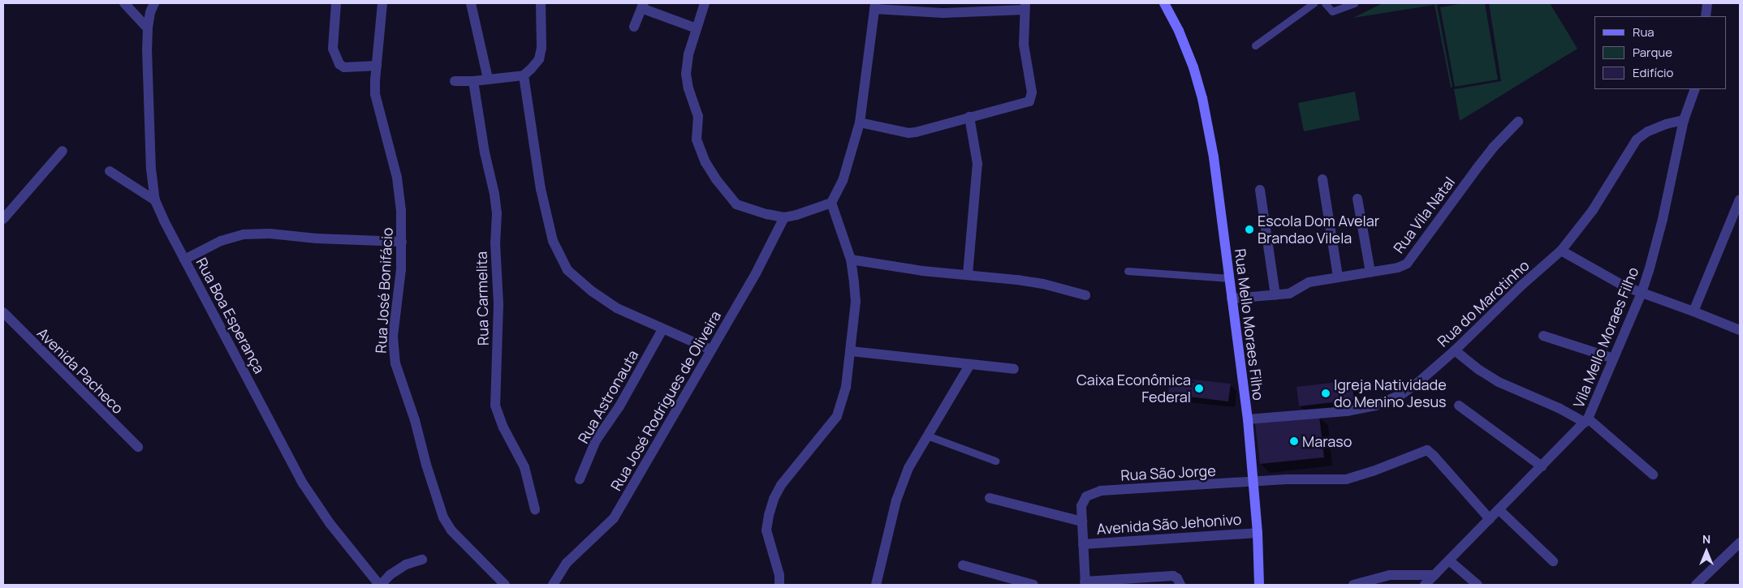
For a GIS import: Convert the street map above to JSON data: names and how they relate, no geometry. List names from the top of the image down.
{
  "streets": {
    "main road": ["Rua Mello Moraes Filho"],
    "street": [
      "Rua Vila Natal",
      "Rua José Bonifácio",
      "Rua Carmelita",
      "Rua do Marotinho",
      "Rua Boa Esperança",
      "Vila Mello Moraes Filho",
      "Avenida Pacheco",
      "Rua Astronauta",
      "Rua José Rodrigues de Oliveira",
      "Rua São Jorge",
      "Avenida São Jehonivo"
    ]
  },
  "crossings": [
    ["Rua Vila Natal", "Rua Mello Moraes Filho"],
    ["Rua do Marotinho", "Rua Mello Moraes Filho"],
    ["Rua do Marotinho", "Vila Mello Moraes Filho"],
    ["Rua Mello Moraes Filho", "Rua São Jorge"],
    ["Rua Mello Moraes Filho", "Avenida São Jehonivo"],
    ["Vila Mello Moraes Filho", "Rua São Jorge"]
  ],
  "places": [
    "Escola Dom Avelar Brandao Vilela",
    "Caixa Econômica Federal",
    "Igreja Natividade do Menino Jesus",
    "Maraso"
  ],
  "legend": ["Rua", "Parque", "Edifício"],
  "north": "top"
}
